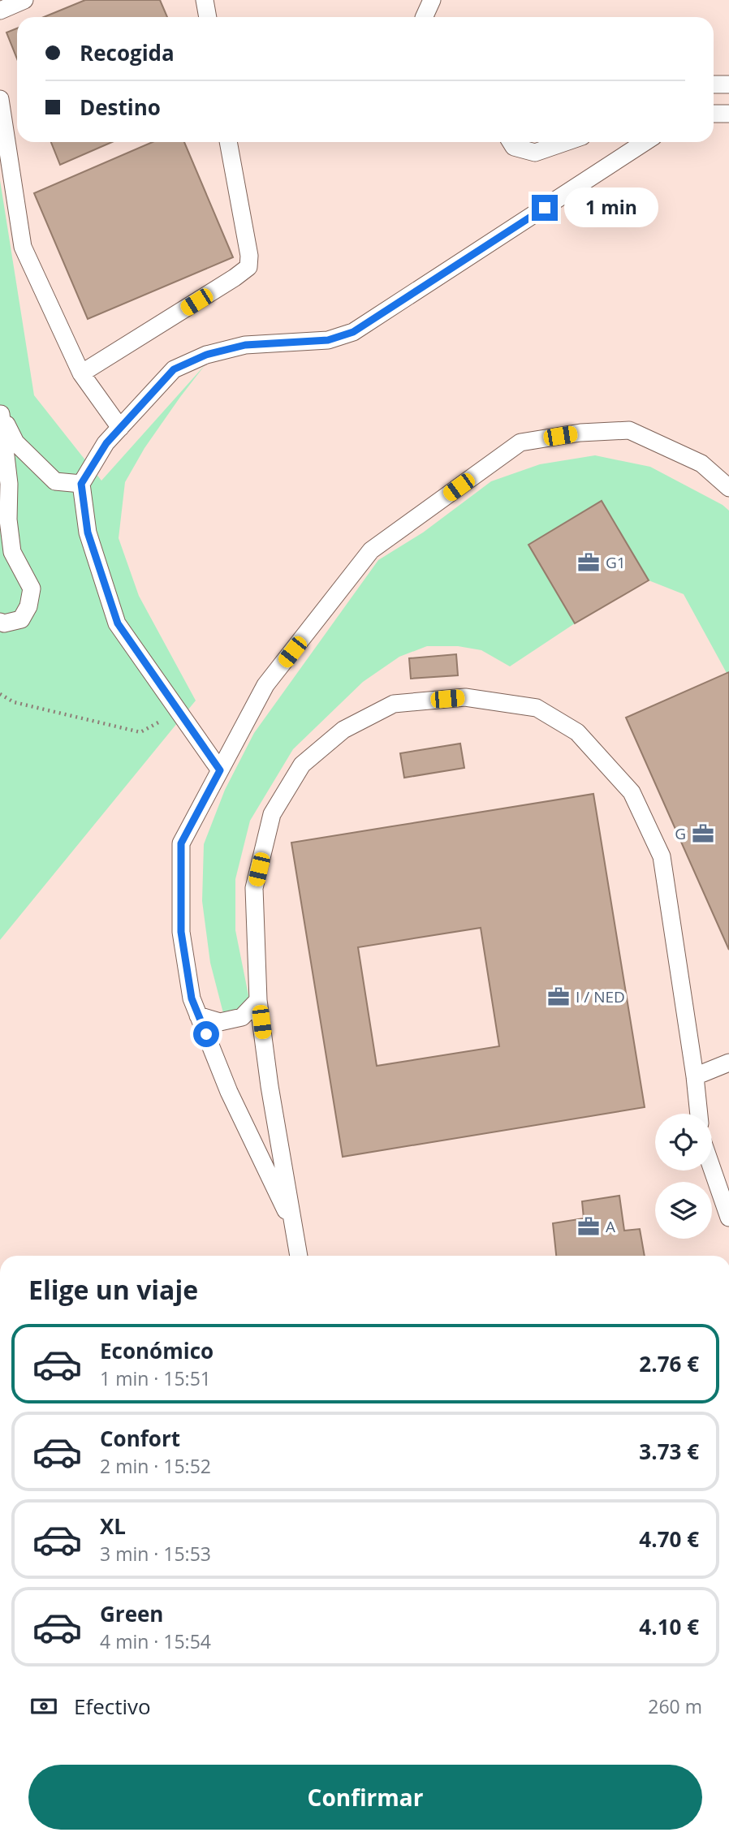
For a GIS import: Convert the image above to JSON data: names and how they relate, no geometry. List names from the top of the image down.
{
  "places": {
    "office": [
      "G1",
      "G",
      "I / NED",
      "A"
    ]
  },
  "page": {
    "banner": ["Recogida", "Destino"],
    "bubble": "1 min",
    "heading": "Elige un viaje",
    "list": [
      {
        "name": "Económico",
        "note": "1 min · 15:51",
        "value": "2.76 €"
      },
      {
        "name": "Confort",
        "note": "2 min · 15:52",
        "value": "3.73 €"
      },
      {
        "name": "XL",
        "note": "3 min · 15:53",
        "value": "4.70 €"
      },
      {
        "name": "Green",
        "note": "4 min · 15:54",
        "value": "4.10 €"
      }
    ],
    "pay": ["Efectivo", "260 m"],
    "buttons": "Confirmar"
  }
}
